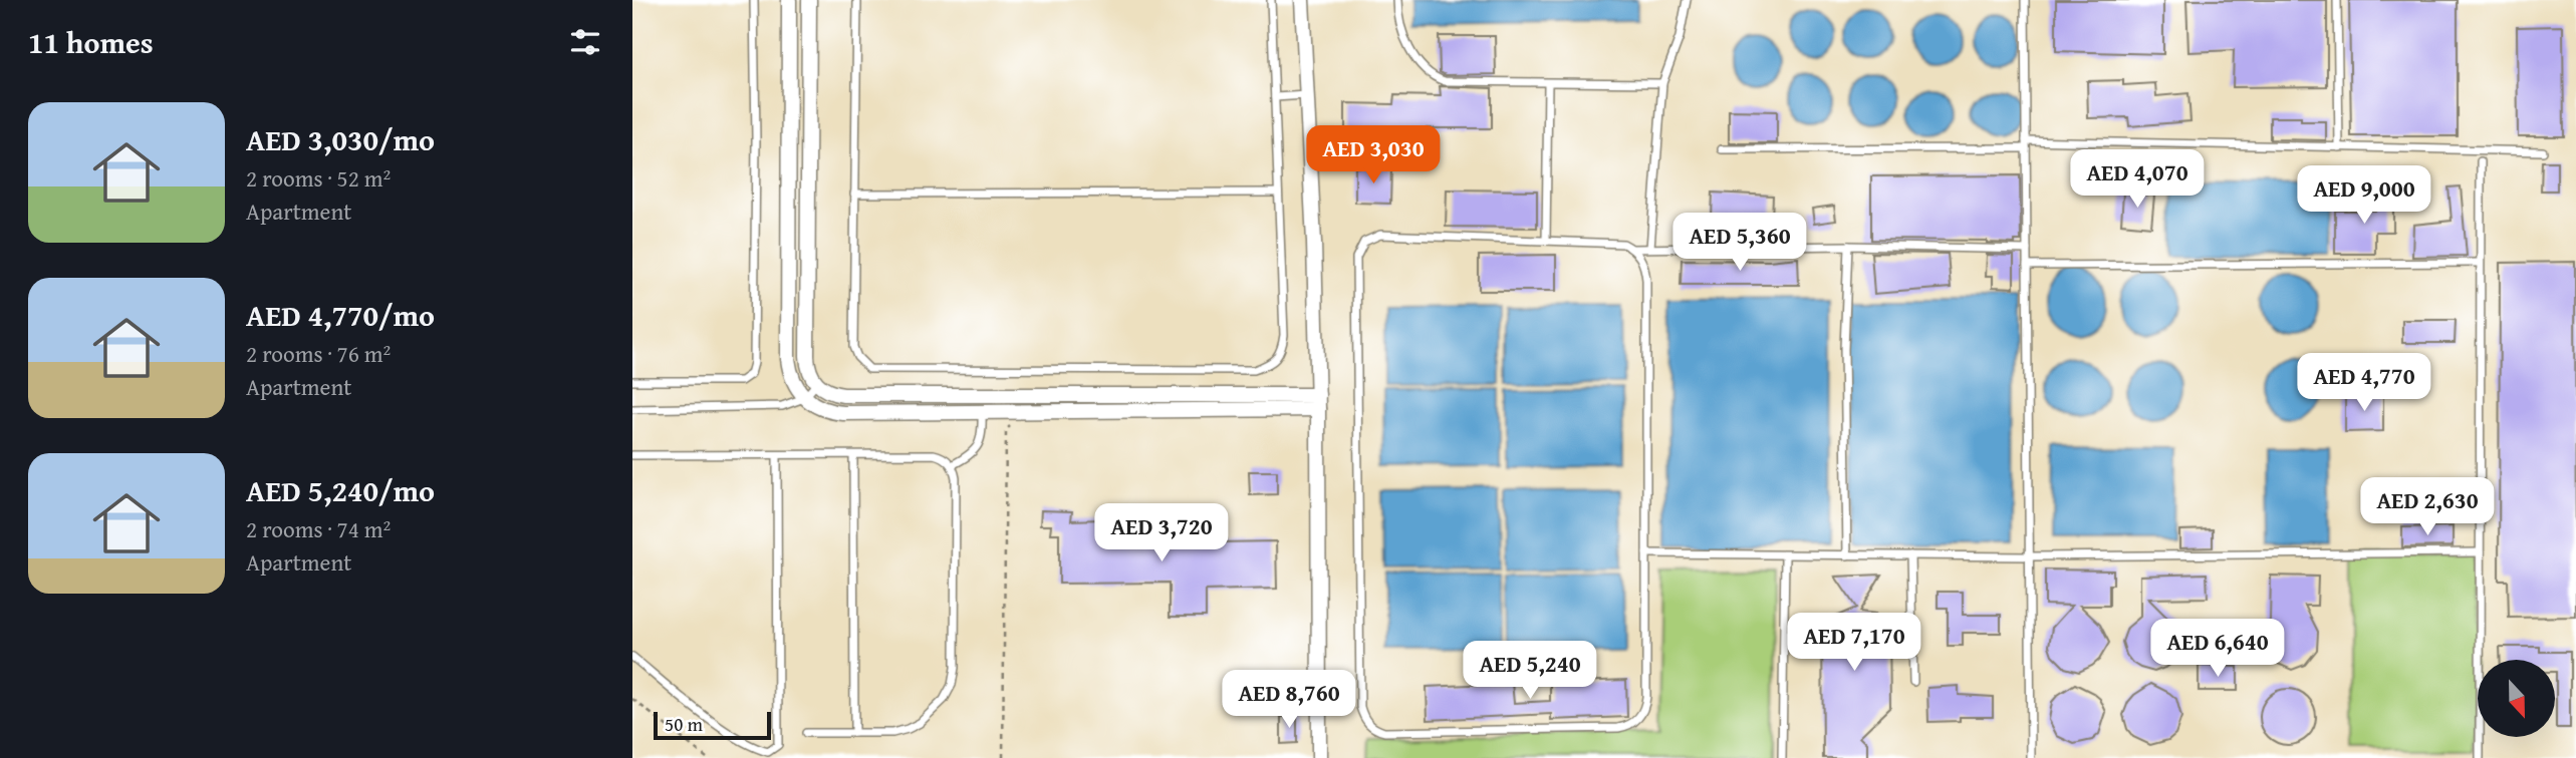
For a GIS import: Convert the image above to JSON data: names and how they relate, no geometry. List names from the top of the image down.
{
  "scale_bar": "50 m",
  "north": "bottom",
  "page": {
    "heading": "11 homes",
    "list": [
      {
        "name": "AED 3,030/mo",
        "note": "2 rooms · 52 m² · Apartment"
      },
      {
        "name": "AED 4,770/mo",
        "note": "2 rooms · 76 m² · Apartment"
      },
      {
        "name": "AED 5,240/mo",
        "note": "2 rooms · 74 m² · Apartment"
      }
    ],
    "price": [
      "AED 3,030",
      "AED 4,070",
      "AED 9,000",
      "AED 5,360",
      "AED 4,770",
      "AED 2,630",
      "AED 3,720",
      "AED 7,170",
      "AED 6,640",
      "AED 5,240",
      "AED 8,760"
    ],
    "scale": "50 m"
  }
}
